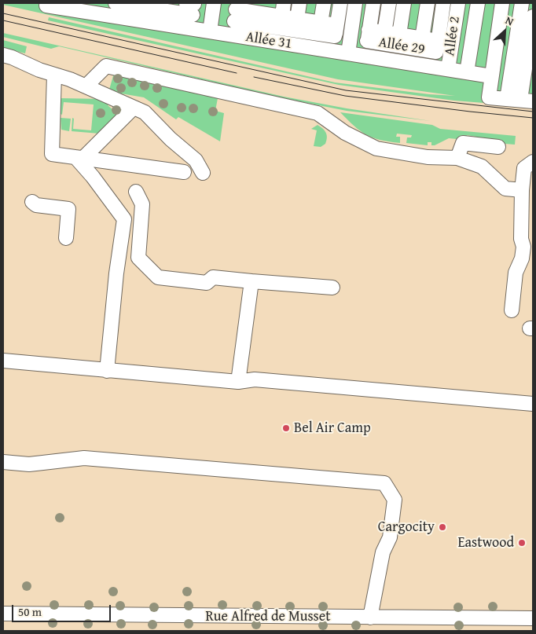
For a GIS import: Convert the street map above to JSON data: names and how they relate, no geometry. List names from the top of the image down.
{
  "streets": {
    "street": [
      "Allée 2",
      "Allée 31",
      "Allée 29",
      "Rue Alfred de Musset"
    ]
  },
  "crossings": [
    ["Allée 2", "Allée 31"]
  ],
  "places": ["Bel Air Camp", "Cargocity", "Eastwood"],
  "scale_bar": "50 m",
  "north": "top right"
}
